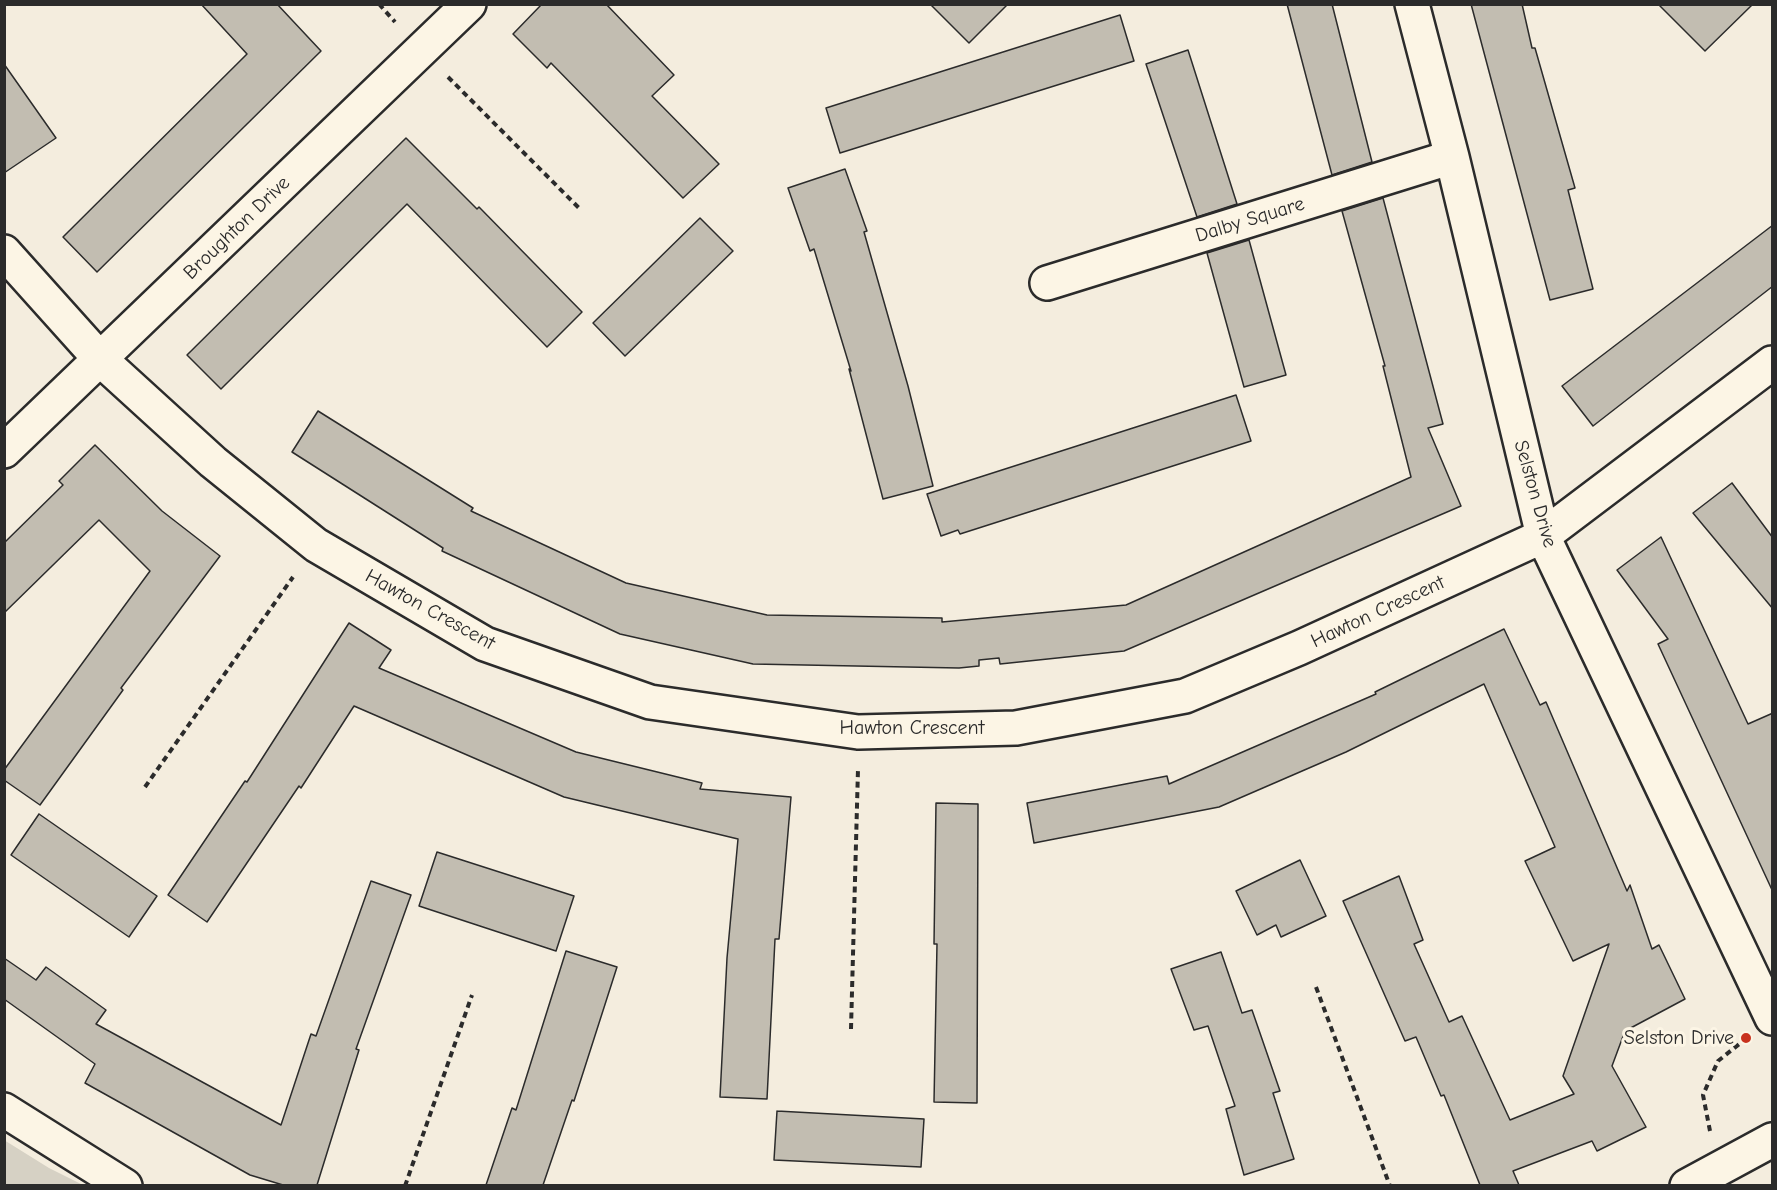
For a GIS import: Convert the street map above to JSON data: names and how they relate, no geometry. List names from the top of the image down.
{
  "streets": {
    "street": [
      "Dalby Square",
      "Broughton Drive",
      "Selston Drive",
      "Hawton Crescent"
    ]
  },
  "crossings": [
    ["Dalby Square", "Selston Drive"],
    ["Broughton Drive", "Hawton Crescent"],
    ["Selston Drive", "Hawton Crescent"]
  ],
  "places": ["Selston Drive"]
}
